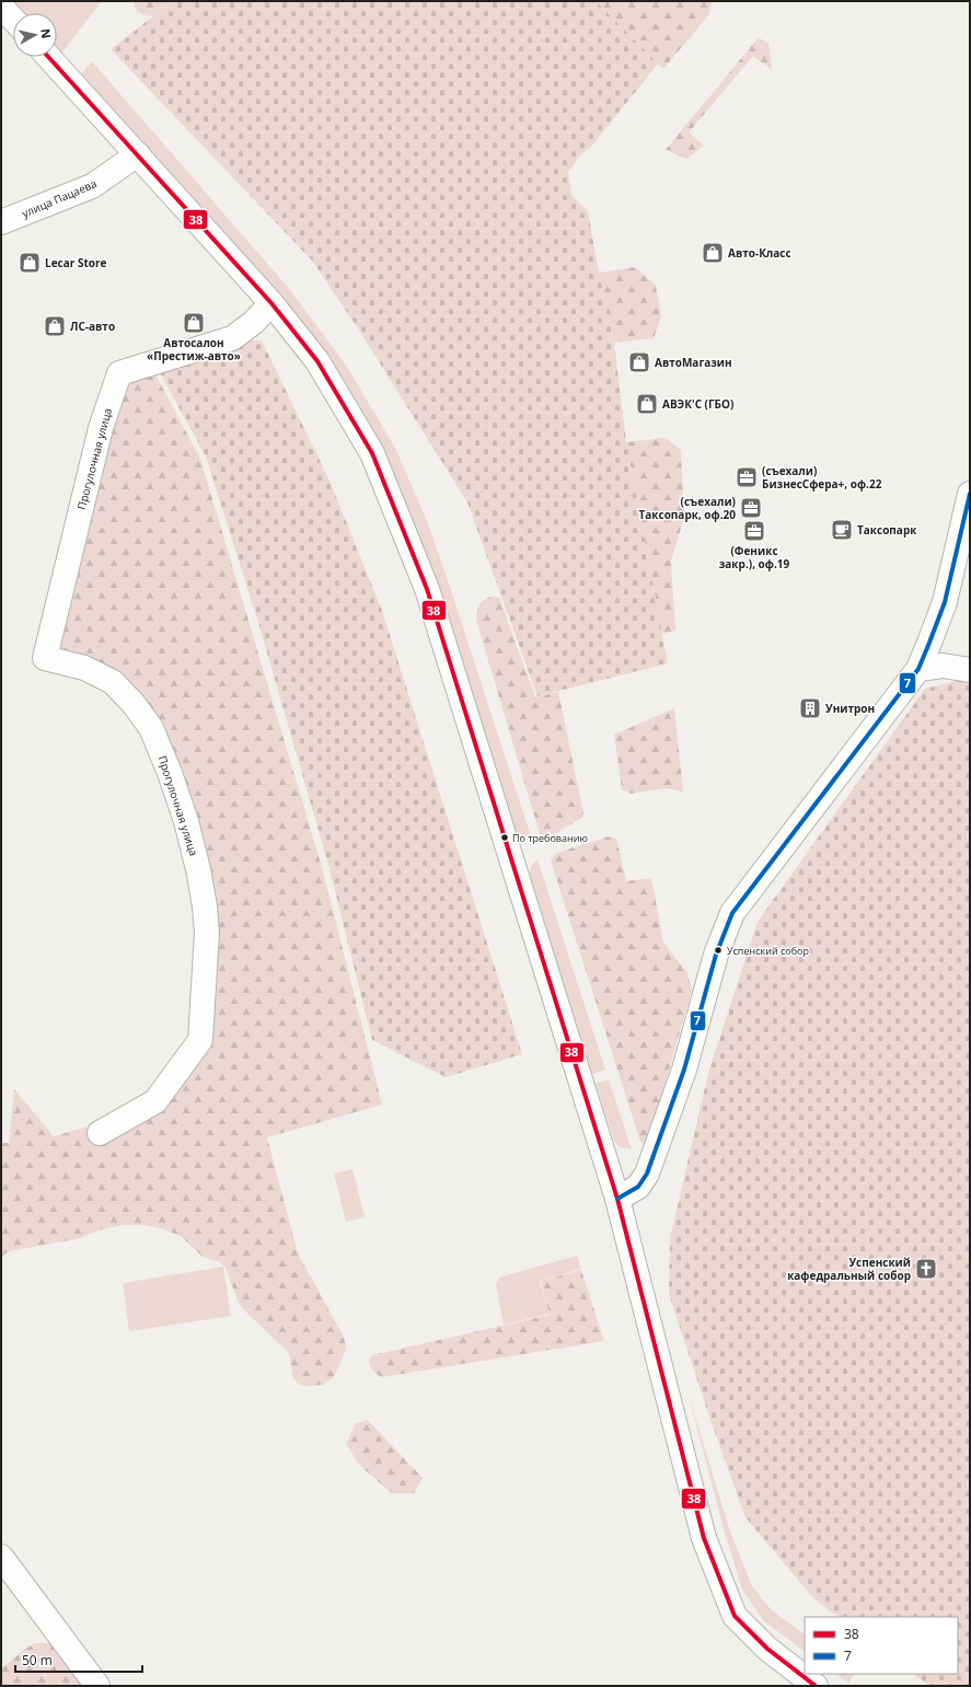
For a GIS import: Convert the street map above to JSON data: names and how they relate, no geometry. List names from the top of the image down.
{
  "streets": {
    "street": ["улица Пацаева", "Прогулочная улица"]
  },
  "places": {
    "shop": [
      "Авто-Класс",
      "Lecar Store",
      "Автосалон «Престиж-авто»",
      "ЛС-авто",
      "АвтоМагазин",
      "АВЭК'С (ГБО)"
    ],
    "office": ["(съехали) БизнесСфера+, оф.22", "(съехали) Таксопарк, оф.20", "(Феникс закр.), оф.19"],
    "cafe": ["Таксопарк"],
    "building": ["Унитрон"],
    "other": ["По требованию", "Успенский собор"],
    "church": ["Успенский кафедральный собор"]
  },
  "lines": ["transit line 38", "transit line 7"],
  "legend": ["38", "7"],
  "scale_bar": "50 m",
  "north": "right"
}
